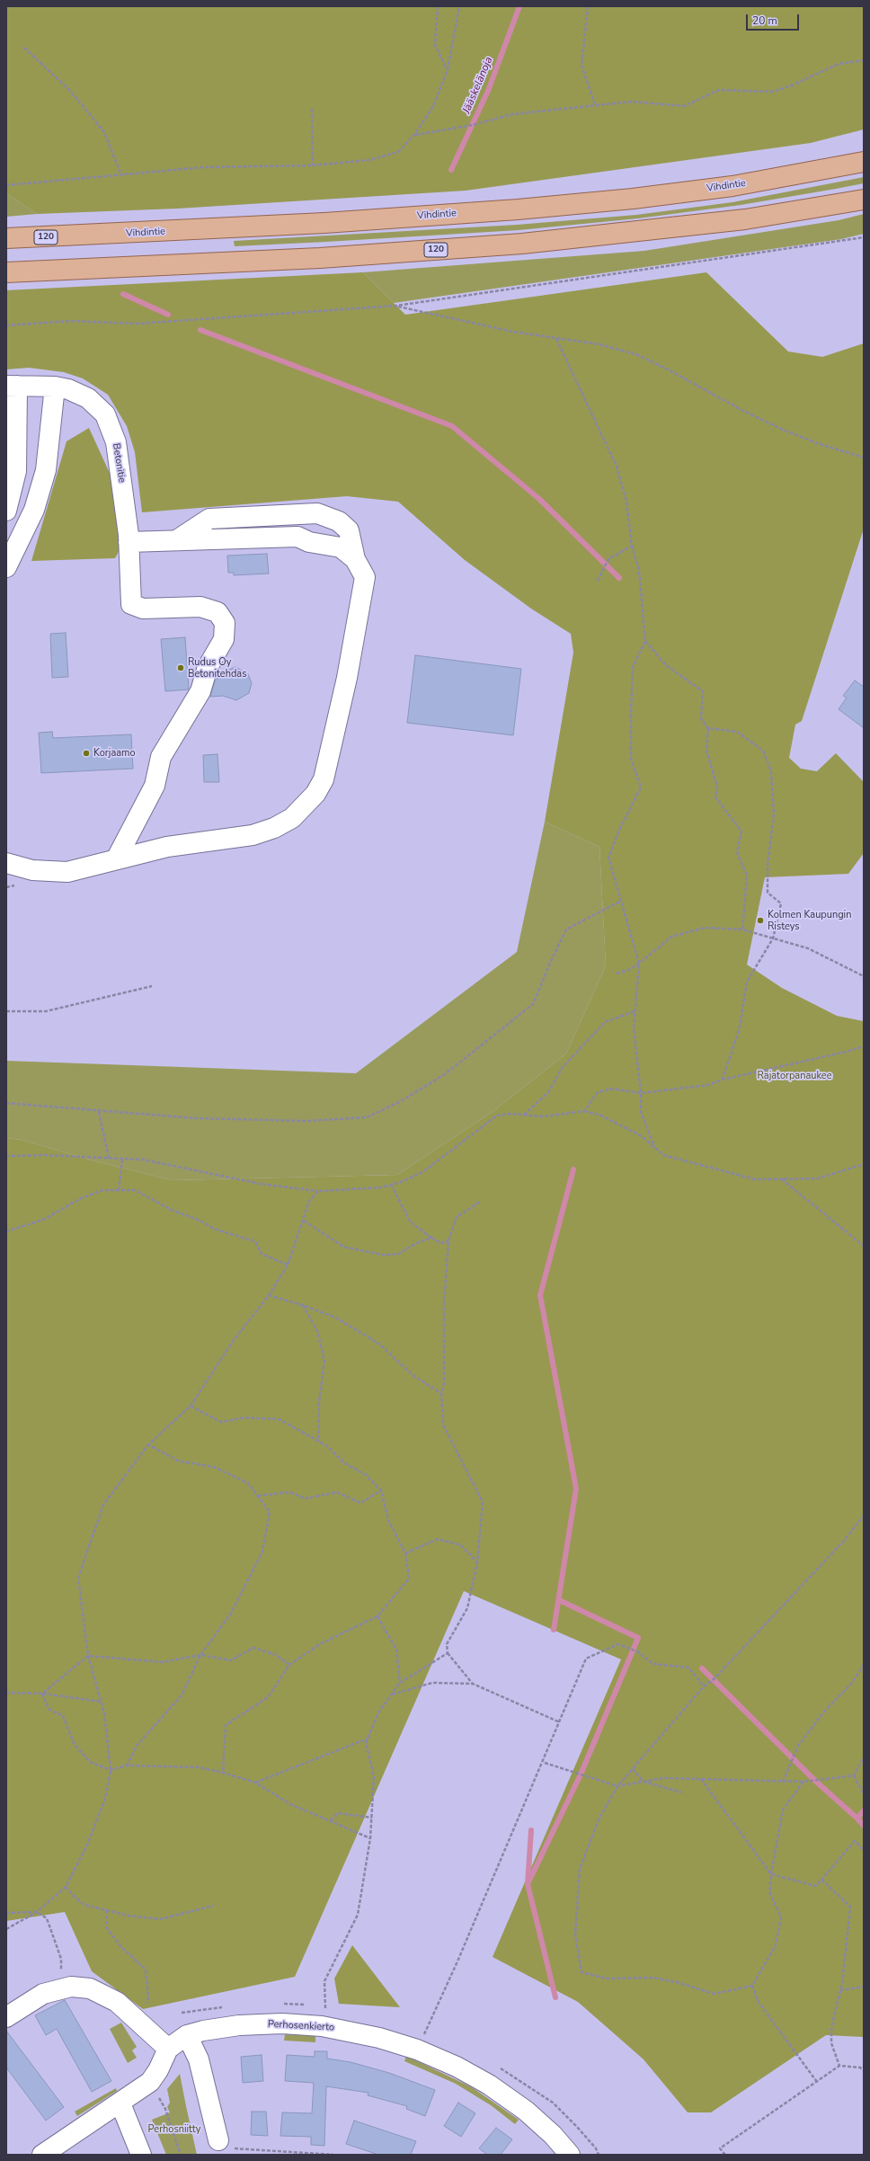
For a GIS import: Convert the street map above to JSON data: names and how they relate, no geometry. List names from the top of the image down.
{
  "streets": {
    "main road": ["Vihdintie", "120"],
    "street": ["Betonitie", "Perhosenkierto"]
  },
  "water": ["Jääskelänoja"],
  "parks": ["Rajatorpanaukee", "Perhosniitty"],
  "places": ["Rudus Oy Betonitehdas", "Korjaamo", "Kolmen Kaupungin Risteys"],
  "scale_bar": "20 m"
}
